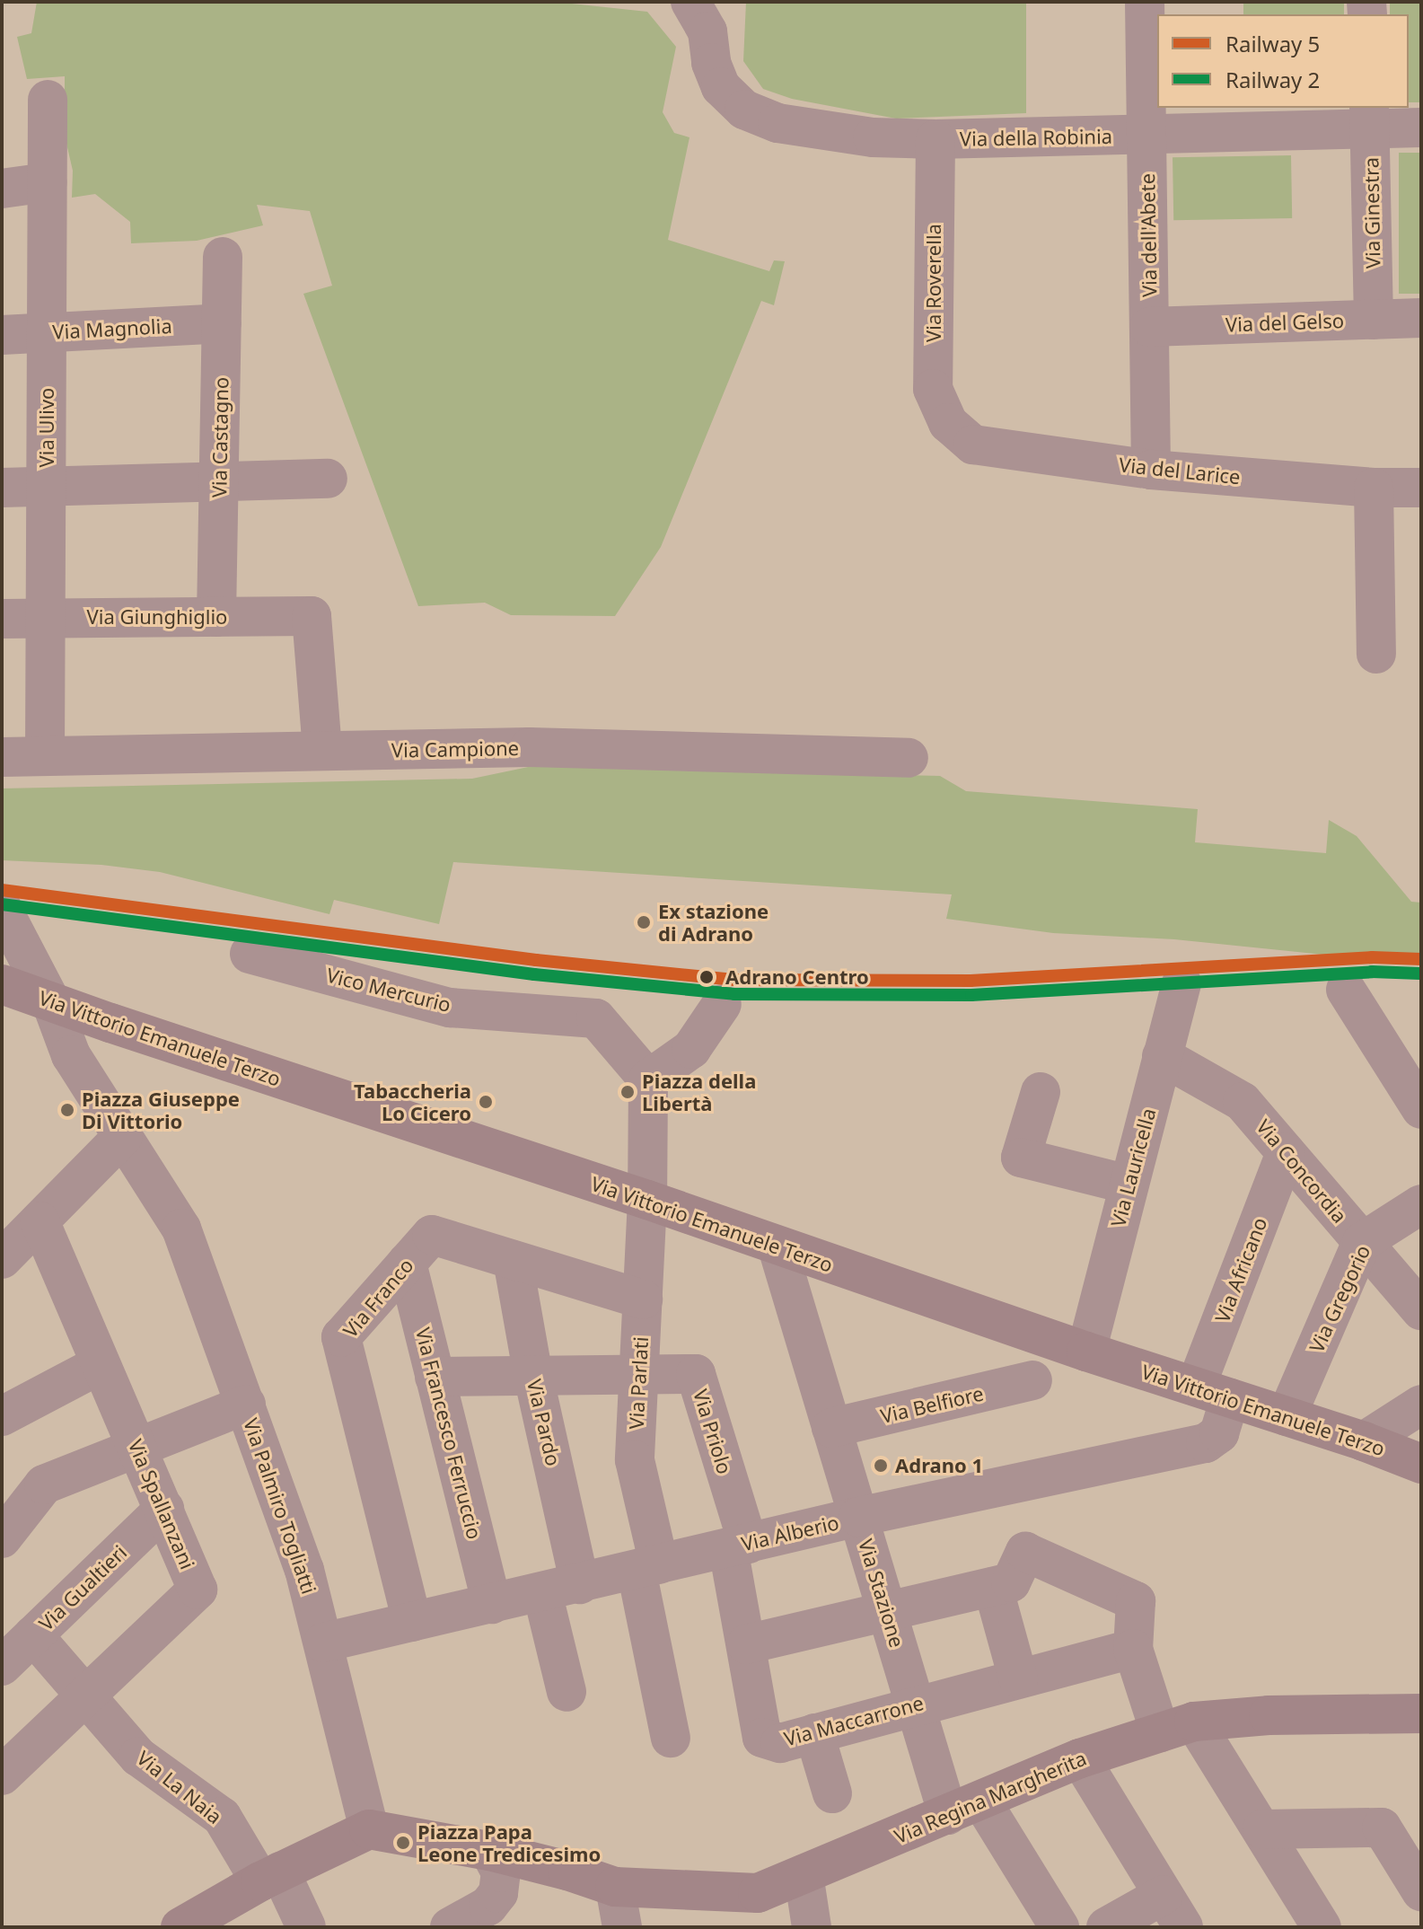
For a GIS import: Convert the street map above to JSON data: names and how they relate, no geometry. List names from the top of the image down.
{
  "streets": {
    "street": [
      "Via della Robinia",
      "Via Ginestra",
      "Via dell'Abete",
      "Via Roverella",
      "Via del Gelso",
      "Via Magnolia",
      "Via Ulivo",
      "Via Castagno",
      "Via del Larice",
      "Via Giunghiglio",
      "Via Campione",
      "Vico Mercurio",
      "Via Vittorio Emanuele Terzo",
      "Via Lauricella",
      "Via Concordia",
      "Via Africano",
      "Via Franco",
      "Via Gregorio",
      "Via Parlati",
      "Via Belfiore",
      "Via Pardo",
      "Via Priolo",
      "Via Francesco Ferruccio",
      "Via Spallanzani",
      "Via Palmiro Togliatti",
      "Via Alberio",
      "Via Gualtieri",
      "Via Stazione",
      "Via Maccarrone",
      "Via La Naia",
      "Via Regina Margherita"
    ]
  },
  "crossings": [
    ["Via della Robinia", "Via Ginestra"],
    ["Via della Robinia", "Via dell'Abete"],
    ["Via della Robinia", "Via Roverella"],
    ["Via Ginestra", "Via del Gelso"],
    ["Via dell'Abete", "Via del Gelso"],
    ["Via dell'Abete", "Via del Larice"],
    ["Via Roverella", "Via del Larice"],
    ["Via Magnolia", "Via Ulivo"],
    ["Via Magnolia", "Via Castagno"],
    ["Via Ulivo", "Via Giunghiglio"],
    ["Via Ulivo", "Via Campione"],
    ["Via Castagno", "Via Giunghiglio"],
    ["Via Giunghiglio", "Via Campione"],
    ["Vico Mercurio", "Via Parlati"],
    ["Via Vittorio Emanuele Terzo", "Via Lauricella"],
    ["Via Vittorio Emanuele Terzo", "Via Africano"],
    ["Via Vittorio Emanuele Terzo", "Via Gregorio"],
    ["Via Vittorio Emanuele Terzo", "Via Parlati"],
    ["Via Vittorio Emanuele Terzo", "Via Palmiro Togliatti"],
    ["Via Vittorio Emanuele Terzo", "Via Alberio"],
    ["Via Vittorio Emanuele Terzo", "Via Stazione"],
    ["Via Lauricella", "Via Concordia"],
    ["Via Concordia", "Via Africano"],
    ["Via Concordia", "Via Gregorio"],
    ["Via Africano", "Via Alberio"],
    ["Via Franco", "Via Parlati"],
    ["Via Franco", "Via Pardo"],
    ["Via Franco", "Via Francesco Ferruccio"],
    ["Via Franco", "Via Alberio"],
    ["Via Parlati", "Via Priolo"],
    ["Via Parlati", "Via Alberio"],
    ["Via Belfiore", "Via Stazione"],
    ["Via Pardo", "Via Alberio"],
    ["Via Priolo", "Via Alberio"],
    ["Via Priolo", "Via Maccarrone"],
    ["Via Francesco Ferruccio", "Via Alberio"],
    ["Via Spallanzani", "Via Gualtieri"],
    ["Via Spallanzani", "Via La Naia"],
    ["Via Palmiro Togliatti", "Via Alberio"],
    ["Via Palmiro Togliatti", "Via Regina Margherita"],
    ["Via Alberio", "Via Stazione"],
    ["Via Alberio", "Via Maccarrone"],
    ["Via Gualtieri", "Via La Naia"],
    ["Via Stazione", "Via Maccarrone"],
    ["Via Stazione", "Via Regina Margherita"]
  ],
  "places": [
    "Ex stazione di Adrano",
    "Adrano Centro",
    "Piazza della Libertà",
    "Tabaccheria Lo Cicero",
    "Piazza Giuseppe Di Vittorio",
    "Adrano 1",
    "Piazza Papa Leone Tredicesimo"
  ],
  "lines": ["rail line 5", "rail line 2"],
  "legend": ["Railway 5", "Railway 2"]
}
